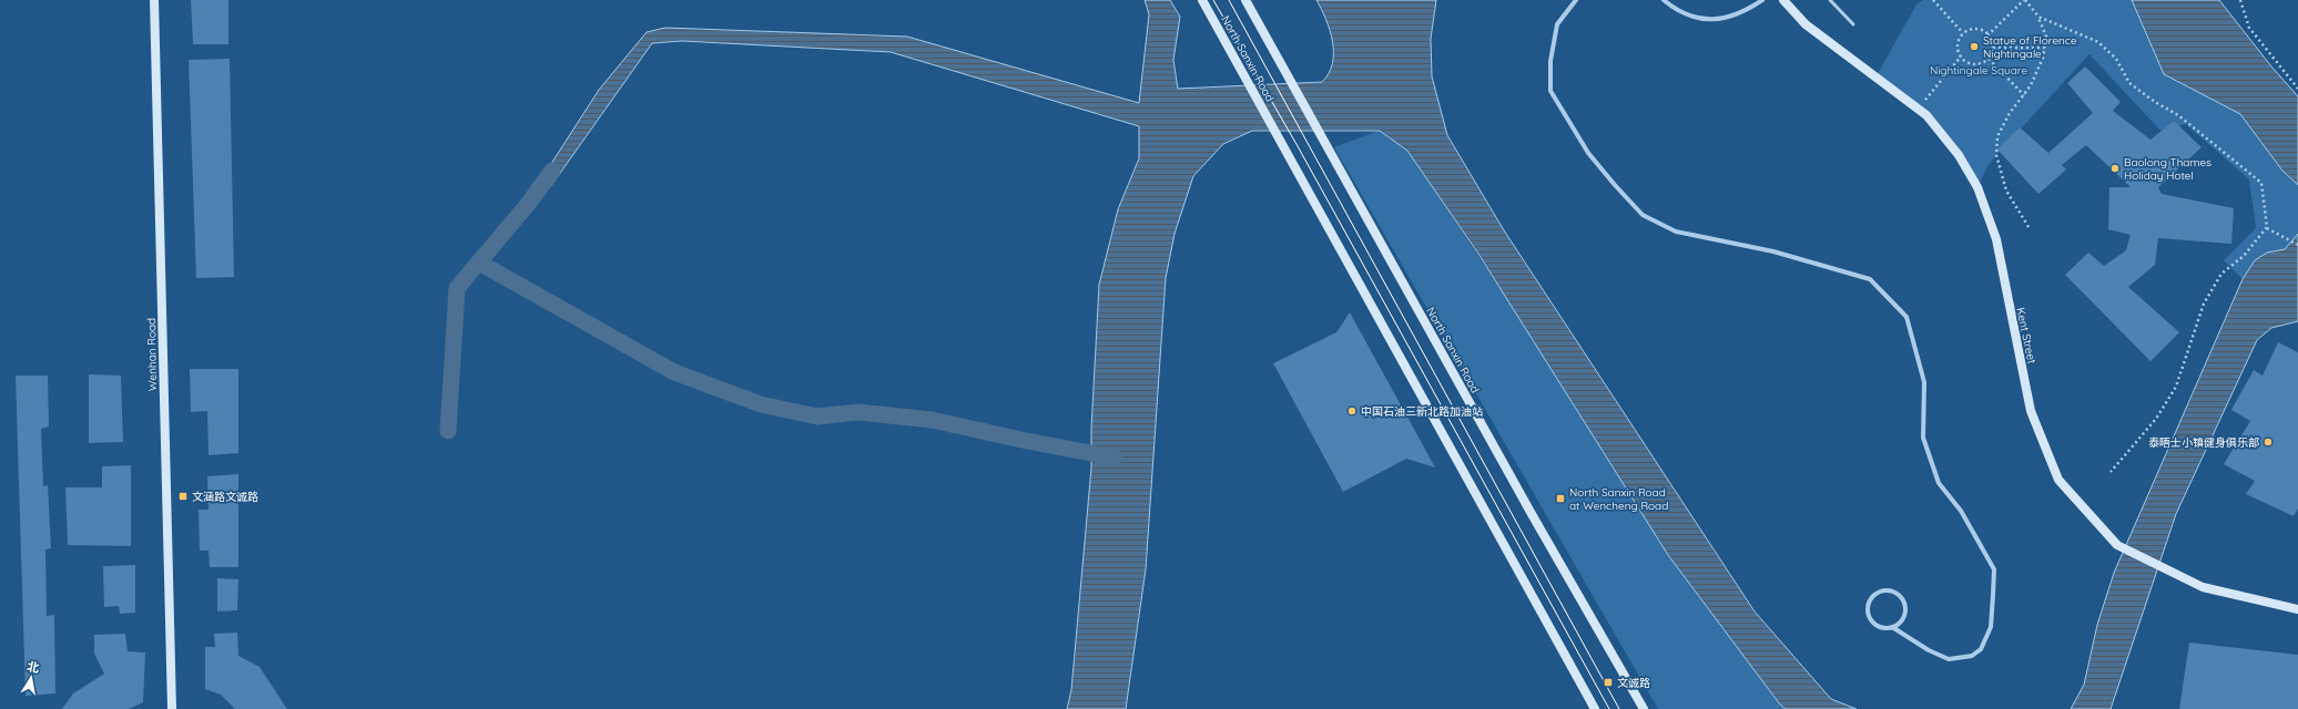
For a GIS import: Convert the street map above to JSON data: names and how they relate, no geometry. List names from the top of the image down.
{
  "streets": {
    "main road": ["North Sanxin Road", "Kent Street", "Wenhan Road"]
  },
  "parks": ["Nightingale Square"],
  "places": {
    "other": [
      "Statue of Florence Nightingale",
      "Baolong Thames Holiday Hotel",
      "中国石油三新北路加油站",
      "泰晤士小镇健身俱乐部"
    ],
    "transit": ["文涵路文诚路", "North Sanxin Road at Wencheng Road", "文诚路"]
  },
  "north": "top"
}
